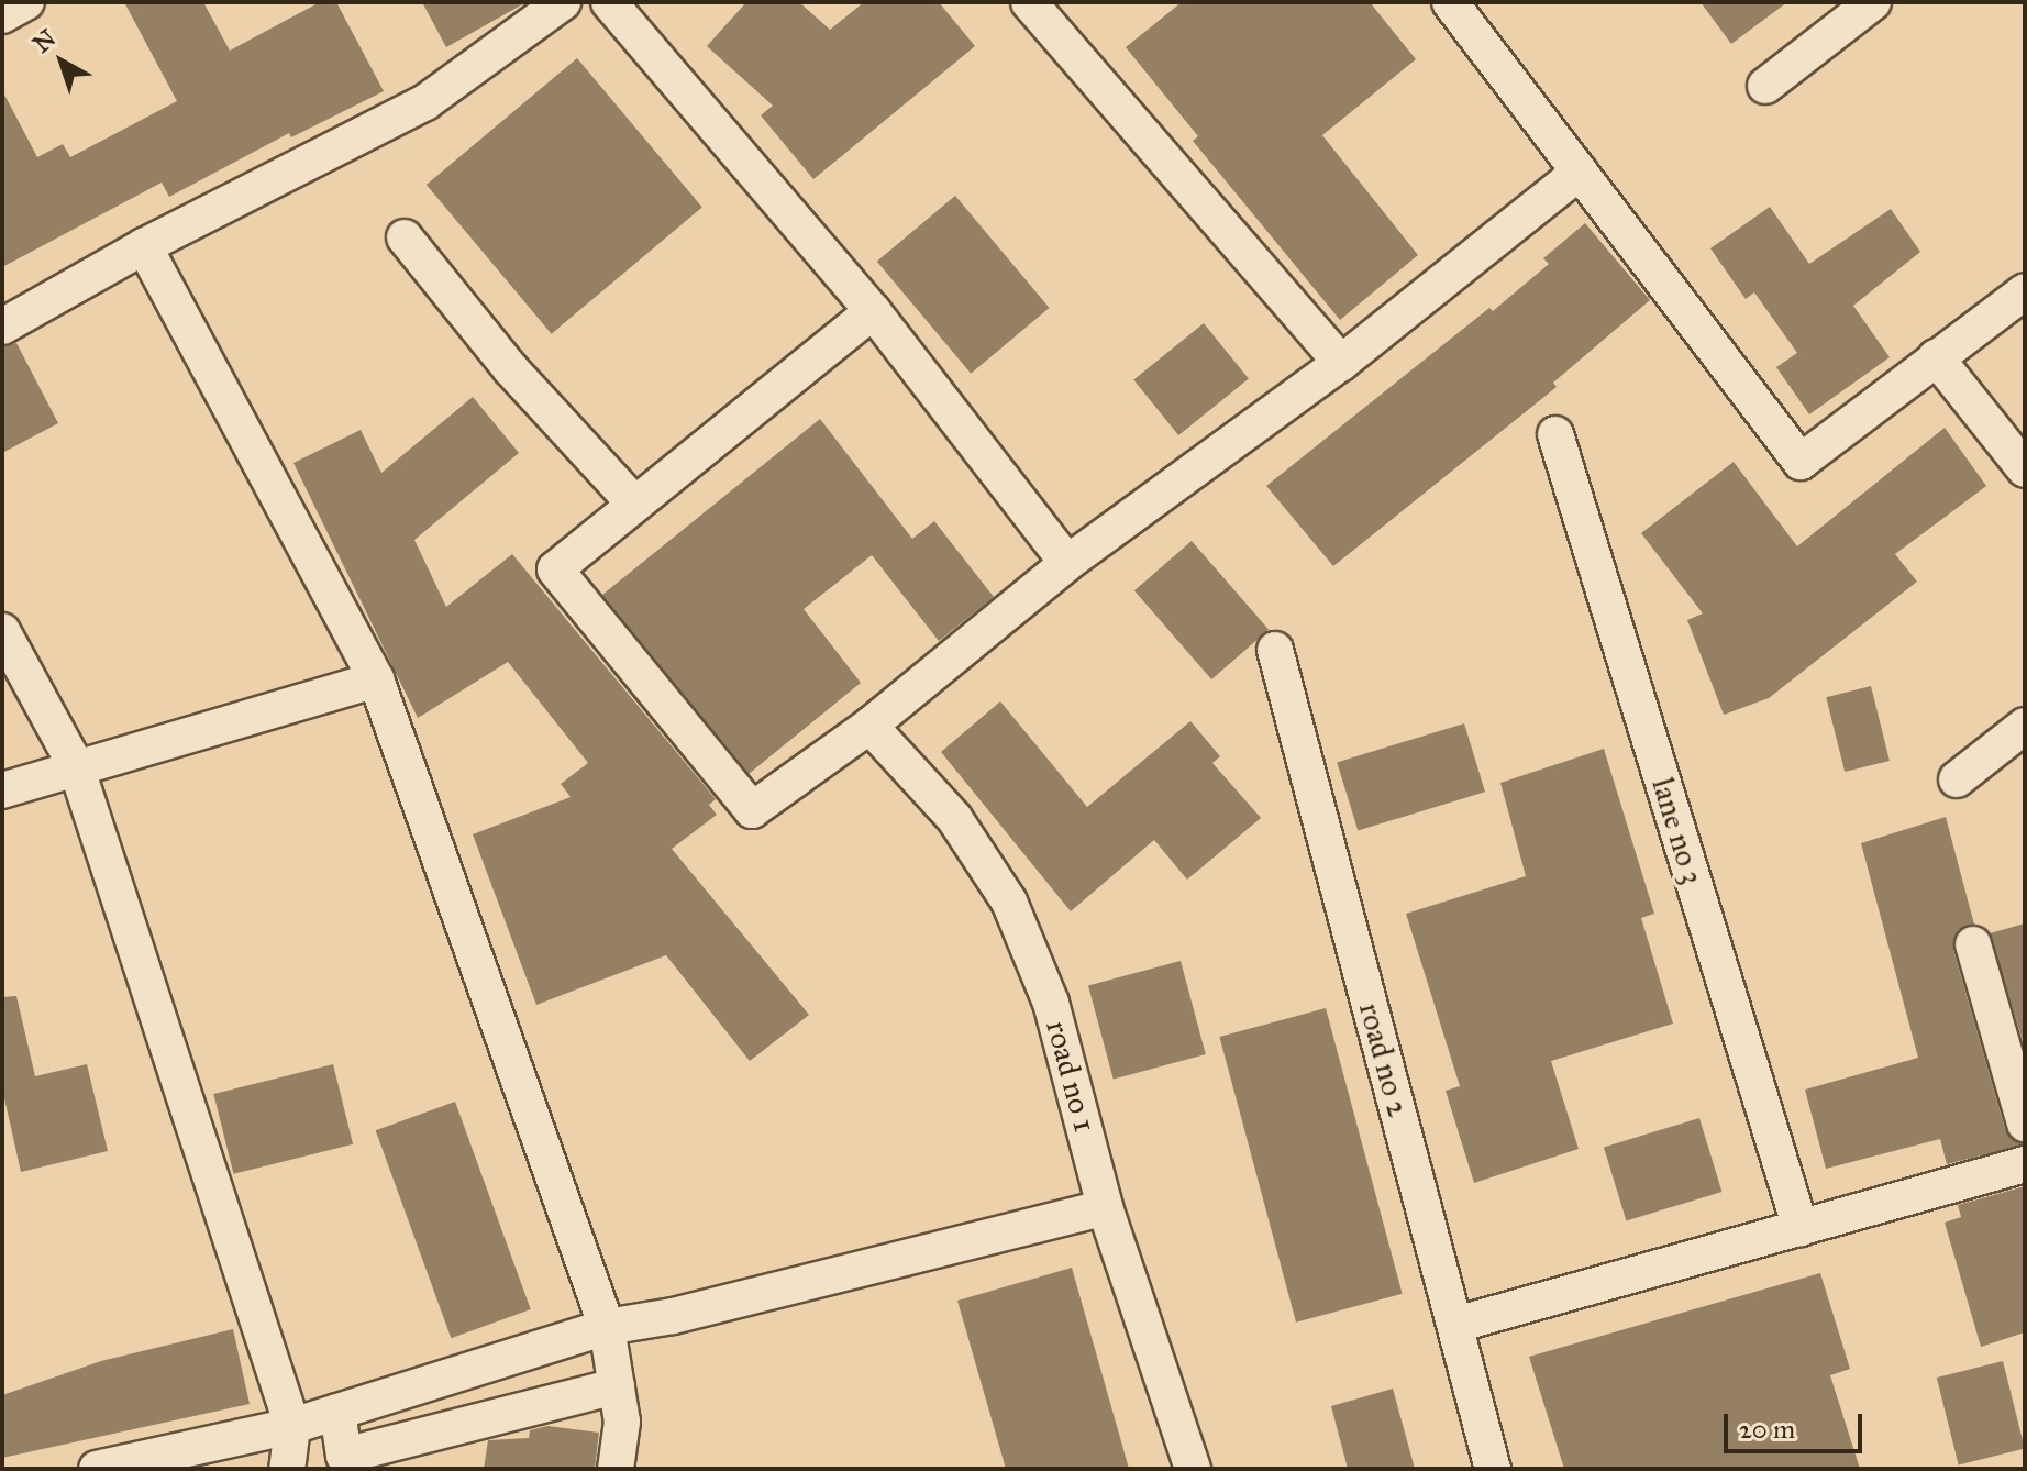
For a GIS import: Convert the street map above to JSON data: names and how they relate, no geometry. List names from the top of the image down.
{
  "streets": {
    "street": ["lane no 3", "road no 2", "road no 1"]
  },
  "scale_bar": "20 m",
  "north": "top left"
}
